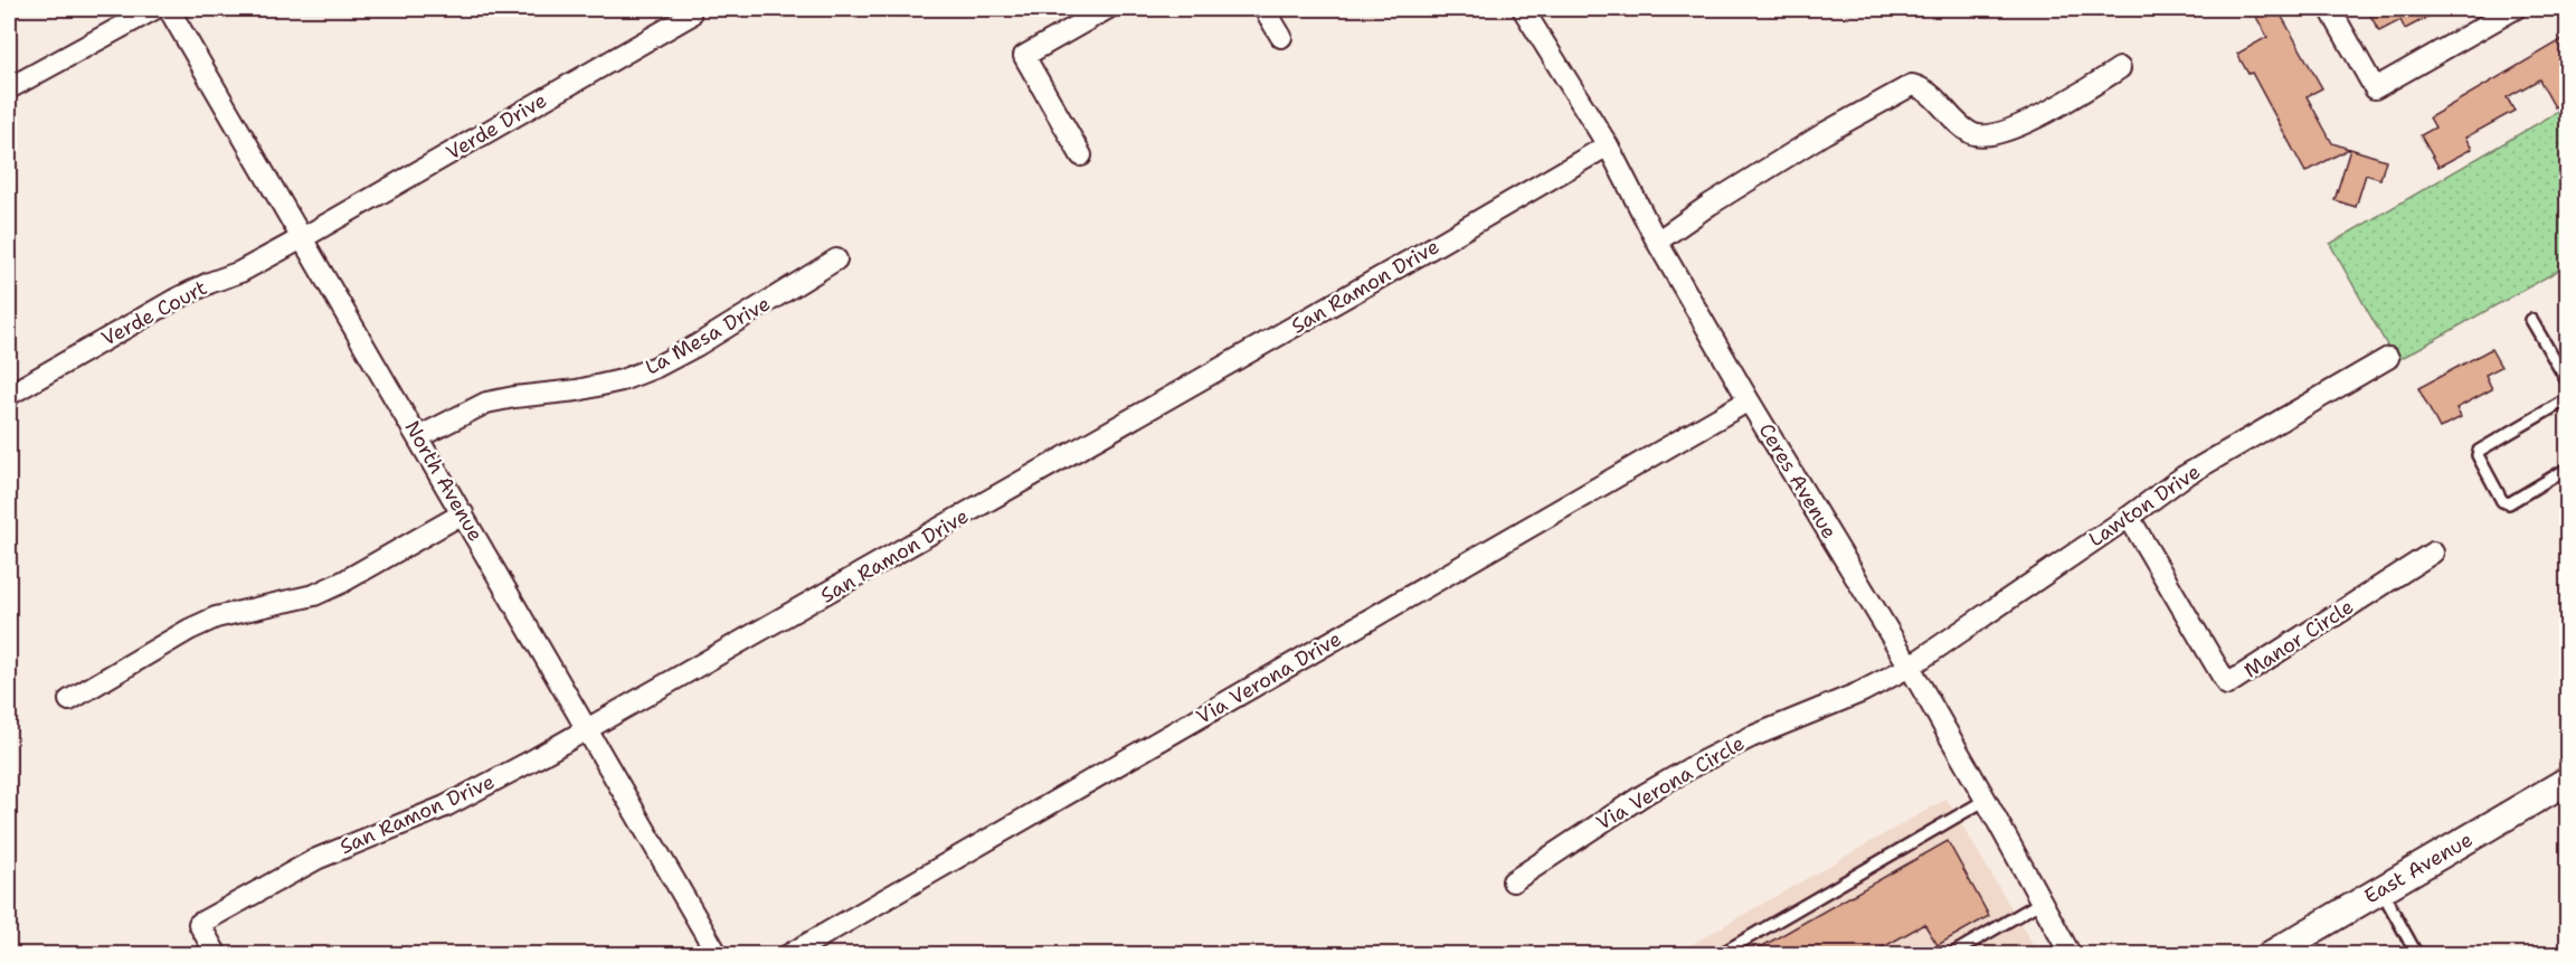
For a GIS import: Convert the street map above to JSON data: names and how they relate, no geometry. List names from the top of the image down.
{
  "streets": {
    "main road": ["East Avenue"],
    "street": [
      "Verde Drive",
      "San Ramon Drive",
      "Verde Court",
      "La Mesa Drive",
      "North Avenue",
      "Ceres Avenue",
      "Lawton Drive",
      "Manor Circle",
      "Via Verona Drive",
      "Via Verona Circle"
    ]
  },
  "crossings": [
    ["Verde Drive", "Verde Court"],
    ["Verde Drive", "North Avenue"],
    ["San Ramon Drive", "North Avenue"],
    ["San Ramon Drive", "Ceres Avenue"],
    ["Verde Court", "North Avenue"],
    ["La Mesa Drive", "North Avenue"],
    ["Ceres Avenue", "Lawton Drive"],
    ["Ceres Avenue", "Via Verona Drive"],
    ["Ceres Avenue", "Via Verona Circle"],
    ["Lawton Drive", "Manor Circle"],
    ["Lawton Drive", "Via Verona Circle"]
  ]
}
